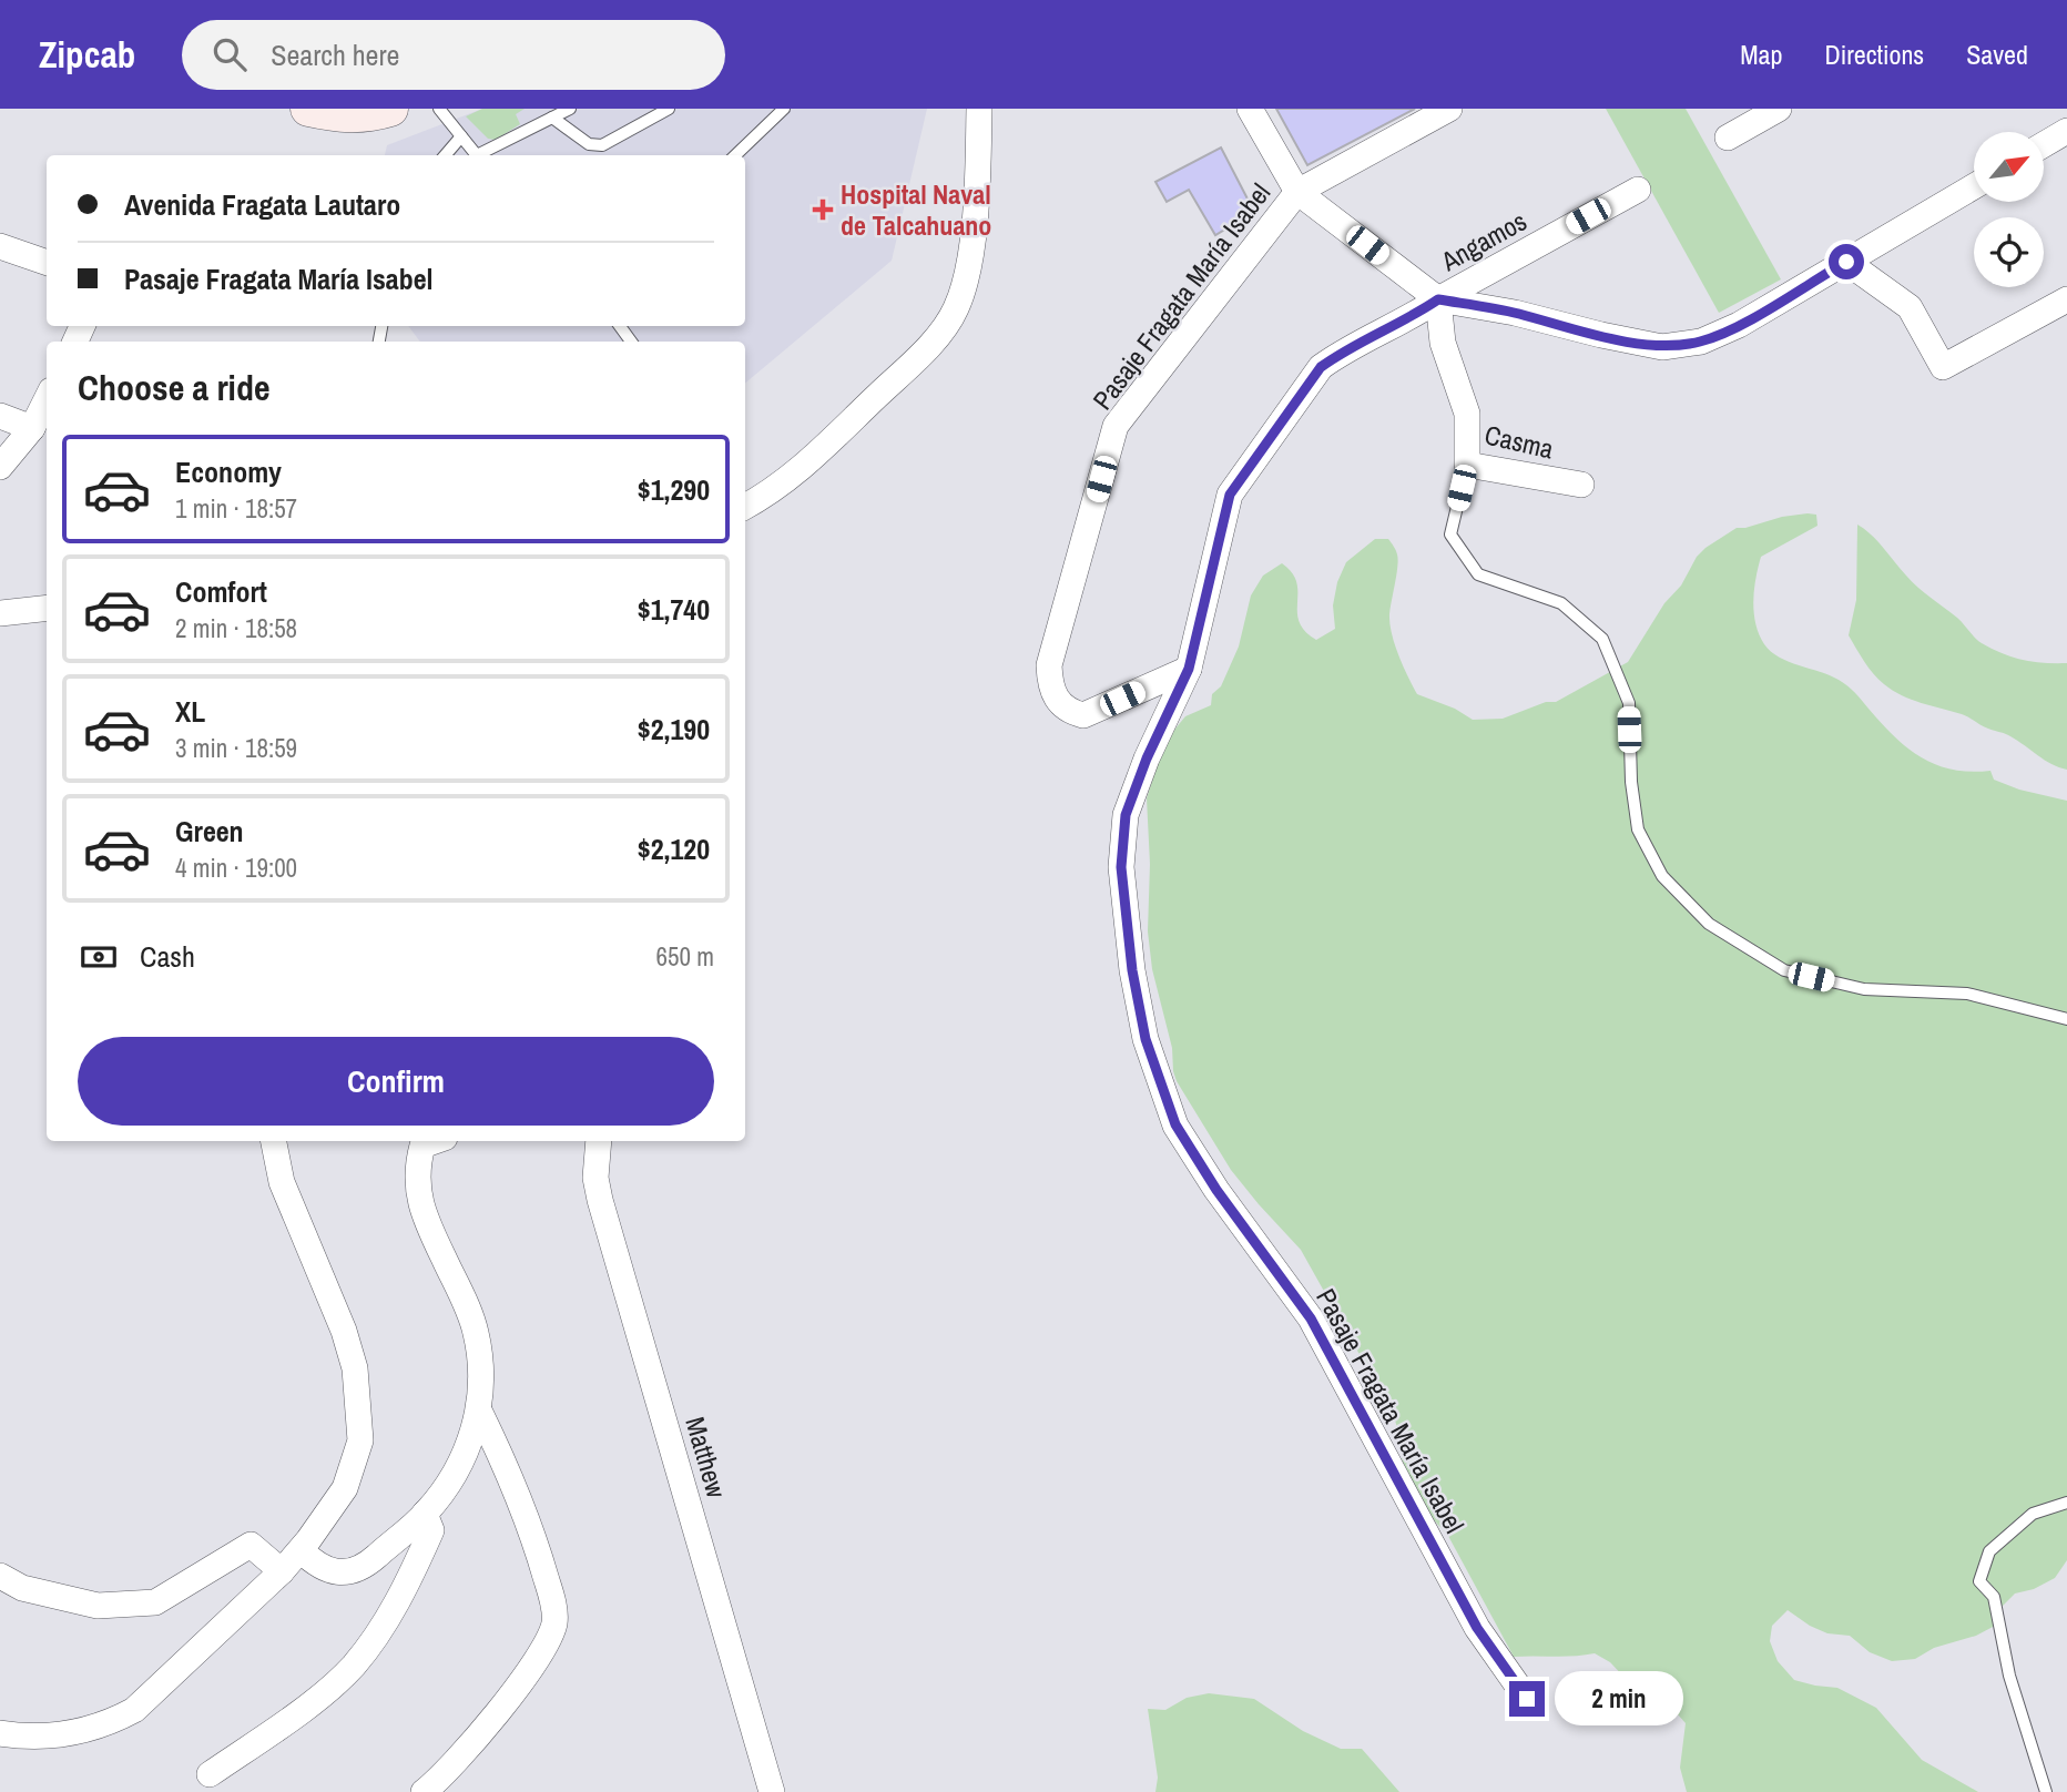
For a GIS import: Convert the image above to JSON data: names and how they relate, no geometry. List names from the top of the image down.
{
  "streets": {
    "street": [
      "Angamos",
      "Pasaje Fragata María Isabel",
      "Casma",
      "Matthew"
    ]
  },
  "crossings": [
    ["Angamos", "Pasaje Fragata María Isabel"],
    ["Angamos", "Casma"],
    ["Pasaje Fragata María Isabel", "Casma"]
  ],
  "places": {
    "health": ["Hospital Naval de Talcahuano"]
  },
  "north": "top right",
  "page": {
    "header": "Zipcab",
    "search": "Search here",
    "nav": ["Map", "Directions", "Saved"],
    "banner": ["Avenida Fragata Lautaro", "Pasaje Fragata María Isabel"],
    "heading": "Choose a ride",
    "list": [
      {
        "name": "Economy",
        "note": "1 min · 18:57",
        "value": "$1,290"
      },
      {
        "name": "Comfort",
        "note": "2 min · 18:58",
        "value": "$1,740"
      },
      {
        "name": "XL",
        "note": "3 min · 18:59",
        "value": "$2,190"
      },
      {
        "name": "Green",
        "note": "4 min · 19:00",
        "value": "$2,120"
      }
    ],
    "pay": ["Cash", "650 m"],
    "buttons": "Confirm",
    "bubble": "2 min"
  }
}
